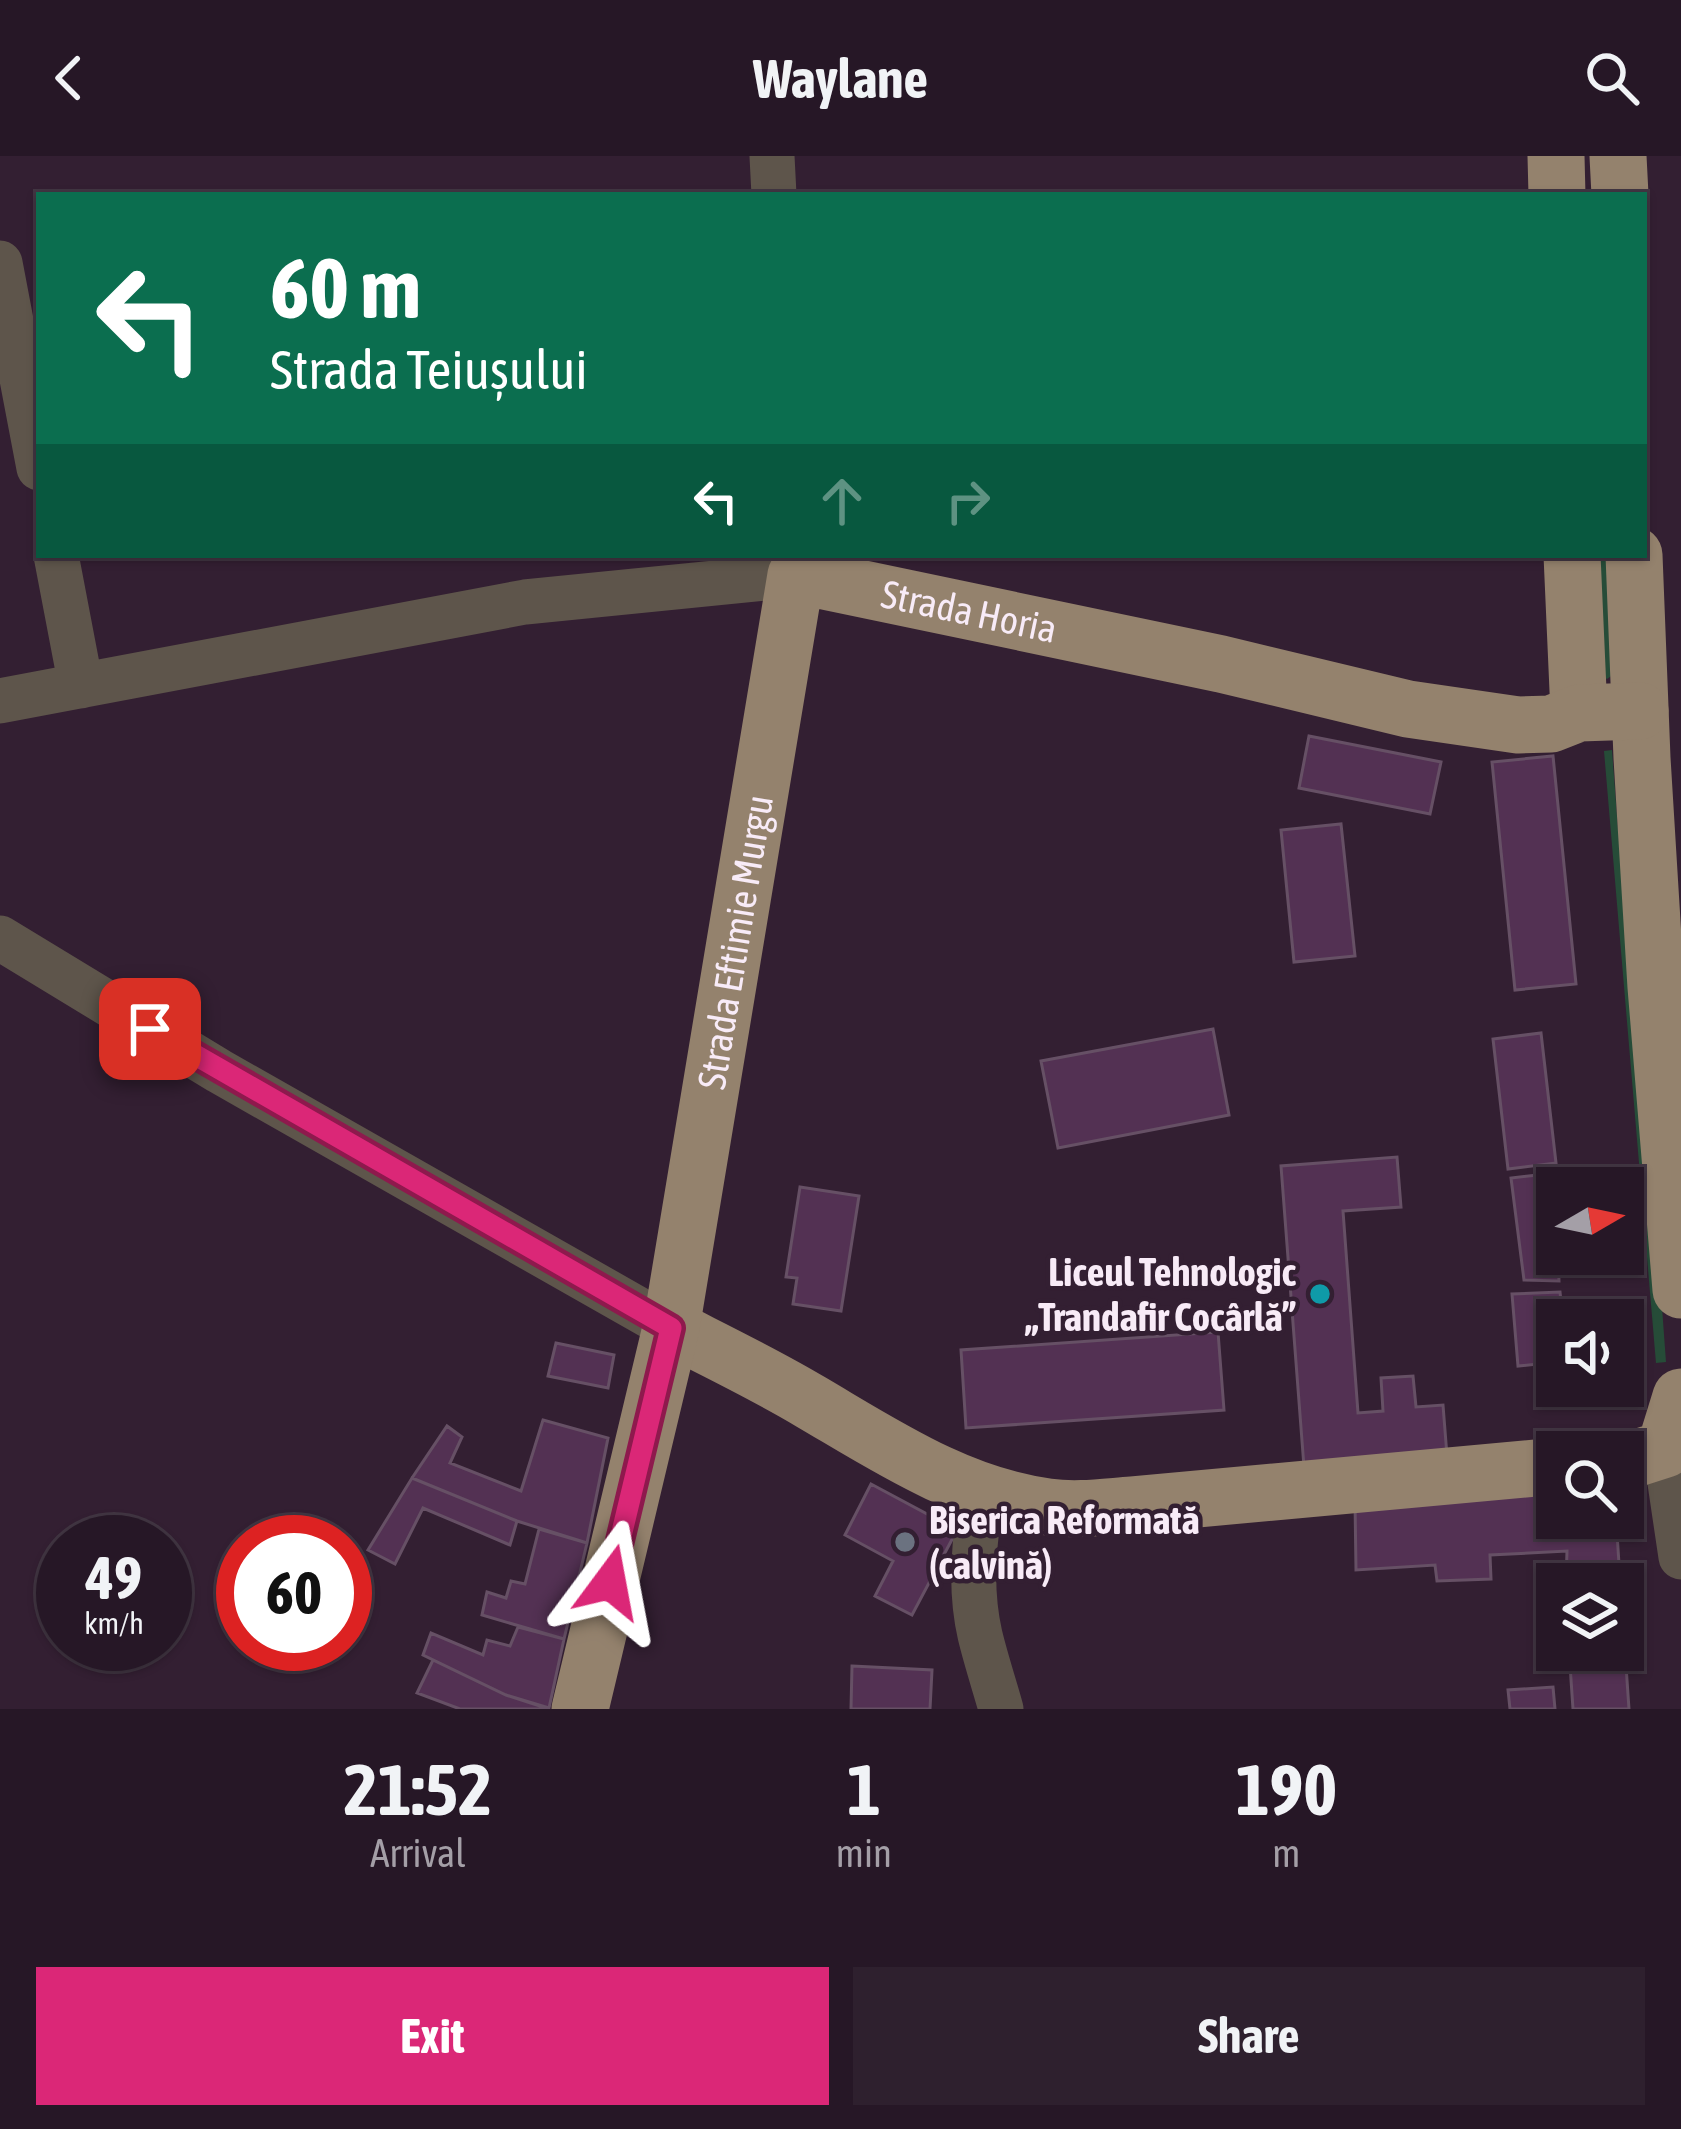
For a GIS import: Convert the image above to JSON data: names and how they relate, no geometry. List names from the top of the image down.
{
  "streets": {
    "main road": ["Strada Horia", "Strada Eftimie Murgu"]
  },
  "crossings": [
    ["Strada Horia", "Strada Eftimie Murgu"]
  ],
  "places": ["Liceul Tehnologic „Trandafir Cocârlă”", "Biserica Reformată (calvină)"],
  "north": "right",
  "page": {
    "header": "Waylane",
    "turn": ["60 m", "Strada Teiușului"],
    "speed": "49 km/h",
    "limit": "60",
    "eta": [
      "21:52",
      "Arrival",
      "1",
      "min",
      "190",
      "m"
    ],
    "buttons": ["Exit", "Share"]
  }
}
